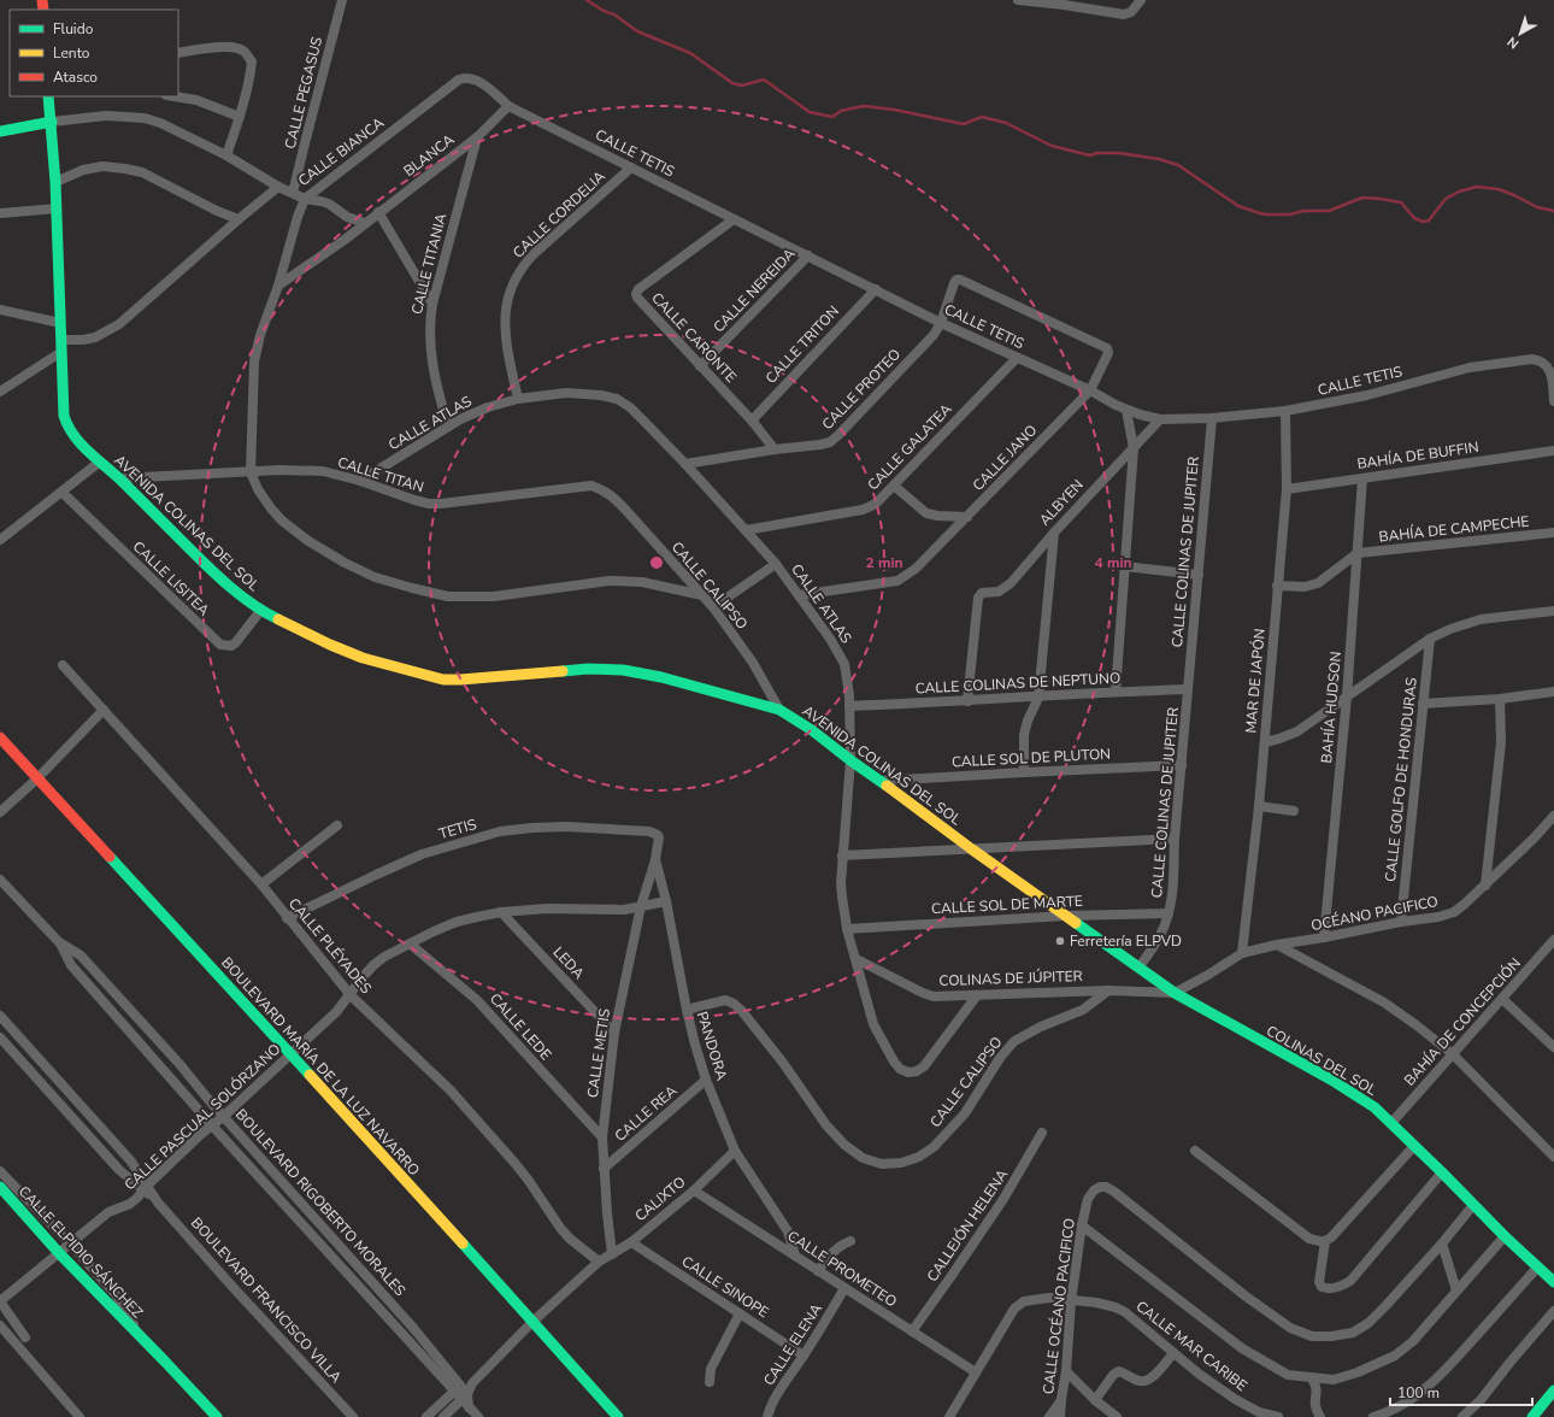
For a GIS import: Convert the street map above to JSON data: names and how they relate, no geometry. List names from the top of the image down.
{
  "streets": {
    "street": [
      "CALLE PEGASUS",
      "CALLE BIANCA",
      "CALLE TETIS",
      "BLANCA",
      "CALLE CORDELIA",
      "CALLE TITANIA",
      "CALLE NEREIDA",
      "CALLE CARONTE",
      "CALLE TRITON",
      "CALLE PROTEO",
      "CALLE ATLAS",
      "CALLE GALATEA",
      "BAHÍA DE BUFFIN",
      "CALLE JANO",
      "CALLE TITAN",
      "ALBYEN",
      "AVENIDA COLINAS DEL SOL",
      "BAHÍA DE CAMPECHE",
      "CALLE COLINAS DE JUPITER",
      "CALLE LISITEA",
      "CALLE CALIPSO",
      "MAR DE JAPÓN",
      "CALLE COLINAS DE NEPTUNO",
      "BAHÍA HUDSON",
      "CALLE SOL DE PLUTON",
      "CALLE GOLFO DE HONDURAS",
      "TETIS",
      "CALLE SOL DE MARTE",
      "OCÉANO PACIFICO",
      "CALLE PLÉYADES",
      "LEDA",
      "COLINAS DE JÚPITER",
      "BAHÍA DE CONCEPCIÓN",
      "CALLE LEDE",
      "PANDORA",
      "CALLE METIS",
      "COLINAS DEL SOL",
      "BOULEVARD MARÍA DE LA LUZ NAVARRO",
      "CALLE REA",
      "CALLE PASCUAL SOLÓRZANO",
      "CALIXTO",
      "BOULEVARD RIGOBERTO MORALES",
      "CALLEJÓN HELENA",
      "CALLE ELPIDIO SÁNCHEZ",
      "CALLE PROMETEO",
      "CALLE SINOPE",
      "BOULEVARD FRANCISCO VILLA",
      "CALLE OCÉANO PACIFICO",
      "CALLE ELENA",
      "CALLE MAR CARIBE"
    ]
  },
  "crossings": [
    ["CALLE PEGASUS", "CALLE BIANCA"],
    ["CALLE BIANCA", "CALLE TETIS"],
    ["CALLE BIANCA", "AVENIDA COLINAS DEL SOL"],
    ["CALLE TETIS", "BLANCA"],
    ["CALLE TETIS", "CALLE CORDELIA"],
    ["CALLE TETIS", "CALLE NEREIDA"],
    ["CALLE TETIS", "CALLE CARONTE"],
    ["CALLE TETIS", "CALLE TRITON"],
    ["CALLE TETIS", "CALLE PROTEO"],
    ["CALLE TETIS", "CALLE GALATEA"],
    ["CALLE TETIS", "CALLE JANO"],
    ["CALLE TETIS", "ALBYEN"],
    ["CALLE TETIS", "CALLE COLINAS DE JUPITER"],
    ["CALLE TETIS", "MAR DE JAPÓN"],
    ["BLANCA", "CALLE TITANIA"],
    ["CALLE CORDELIA", "CALLE ATLAS"],
    ["CALLE TITANIA", "CALLE ATLAS"],
    ["CALLE NEREIDA", "CALLE CARONTE"],
    ["CALLE CARONTE", "CALLE TRITON"],
    ["CALLE CARONTE", "CALLE PROTEO"],
    ["CALLE PROTEO", "CALLE ATLAS"],
    ["CALLE PROTEO", "CALLE JANO"],
    ["CALLE ATLAS", "CALLE GALATEA"],
    ["CALLE ATLAS", "CALLE JANO"],
    ["CALLE ATLAS", "CALLE TITAN"],
    ["CALLE ATLAS", "AVENIDA COLINAS DEL SOL"],
    ["CALLE ATLAS", "CALLE COLINAS DE NEPTUNO"],
    ["CALLE ATLAS", "CALLE SOL DE MARTE"],
    ["CALLE ATLAS", "COLINAS DE JÚPITER"],
    ["BAHÍA DE BUFFIN", "MAR DE JAPÓN"],
    ["BAHÍA DE BUFFIN", "BAHÍA HUDSON"],
    ["CALLE TITAN", "AVENIDA COLINAS DEL SOL"],
    ["CALLE TITAN", "CALLE CALIPSO"],
    ["ALBYEN", "CALLE COLINAS DE NEPTUNO"],
    ["AVENIDA COLINAS DEL SOL", "CALLE COLINAS DE JUPITER"],
    ["AVENIDA COLINAS DEL SOL", "CALLE LISITEA"],
    ["AVENIDA COLINAS DEL SOL", "CALLE CALIPSO"],
    ["AVENIDA COLINAS DEL SOL", "CALLE SOL DE PLUTON"],
    ["AVENIDA COLINAS DEL SOL", "CALLE SOL DE MARTE"],
    ["AVENIDA COLINAS DEL SOL", "COLINAS DEL SOL"],
    ["BAHÍA DE CAMPECHE", "BAHÍA HUDSON"],
    ["CALLE COLINAS DE JUPITER", "CALLE COLINAS DE NEPTUNO"],
    ["CALLE COLINAS DE JUPITER", "CALLE SOL DE PLUTON"],
    ["CALLE COLINAS DE JUPITER", "CALLE SOL DE MARTE"],
    ["CALLE COLINAS DE JUPITER", "COLINAS DEL SOL"],
    ["CALLE CALIPSO", "COLINAS DE JÚPITER"],
    ["CALLE CALIPSO", "PANDORA"],
    ["MAR DE JAPÓN", "OCÉANO PACIFICO"],
    ["BAHÍA HUDSON", "OCÉANO PACIFICO"],
    ["CALLE GOLFO DE HONDURAS", "OCÉANO PACIFICO"],
    ["TETIS", "CALLE PLÉYADES"],
    ["TETIS", "PANDORA"],
    ["OCÉANO PACIFICO", "COLINAS DE JÚPITER"],
    ["OCÉANO PACIFICO", "COLINAS DEL SOL"],
    ["CALLE PLÉYADES", "CALLE PASCUAL SOLÓRZANO"],
    ["CALLE PLÉYADES", "CALIXTO"],
    ["LEDA", "CALLE METIS"],
    ["LEDA", "CALLE PASCUAL SOLÓRZANO"],
    ["COLINAS DE JÚPITER", "COLINAS DEL SOL"],
    ["BAHÍA DE CONCEPCIÓN", "COLINAS DEL SOL"],
    ["CALLE LEDE", "CALLE METIS"],
    ["CALLE LEDE", "CALLE PASCUAL SOLÓRZANO"],
    ["PANDORA", "CALLE METIS"],
    ["PANDORA", "CALLE REA"],
    ["PANDORA", "CALLE PASCUAL SOLÓRZANO"],
    ["PANDORA", "CALIXTO"],
    ["PANDORA", "CALLE PROMETEO"],
    ["CALLE METIS", "CALLE REA"],
    ["CALLE METIS", "CALLE PASCUAL SOLÓRZANO"],
    ["CALLE METIS", "CALIXTO"],
    ["BOULEVARD MARÍA DE LA LUZ NAVARRO", "CALLE PASCUAL SOLÓRZANO"],
    ["BOULEVARD MARÍA DE LA LUZ NAVARRO", "CALIXTO"],
    ["CALLE PASCUAL SOLÓRZANO", "BOULEVARD RIGOBERTO MORALES"],
    ["CALLE PASCUAL SOLÓRZANO", "CALLE ELPIDIO SÁNCHEZ"],
    ["CALLE PASCUAL SOLÓRZANO", "BOULEVARD FRANCISCO VILLA"],
    ["CALIXTO", "CALLE PROMETEO"],
    ["CALIXTO", "CALLE SINOPE"],
    ["CALLEJÓN HELENA", "CALLE PROMETEO"],
    ["CALLE PROMETEO", "CALLE ELENA"],
    ["CALLE PROMETEO", "CALLE MAR CARIBE"],
    ["CALLE SINOPE", "CALLE ELENA"],
    ["CALLE OCÉANO PACIFICO", "CALLE MAR CARIBE"]
  ],
  "places": ["Ferretería ELPVD"],
  "legend": ["Fluido", "Lento", "Atasco"],
  "scale_bar": "100 m",
  "north": "bottom left",
  "rings": ["2 min", "4 min"]
}
